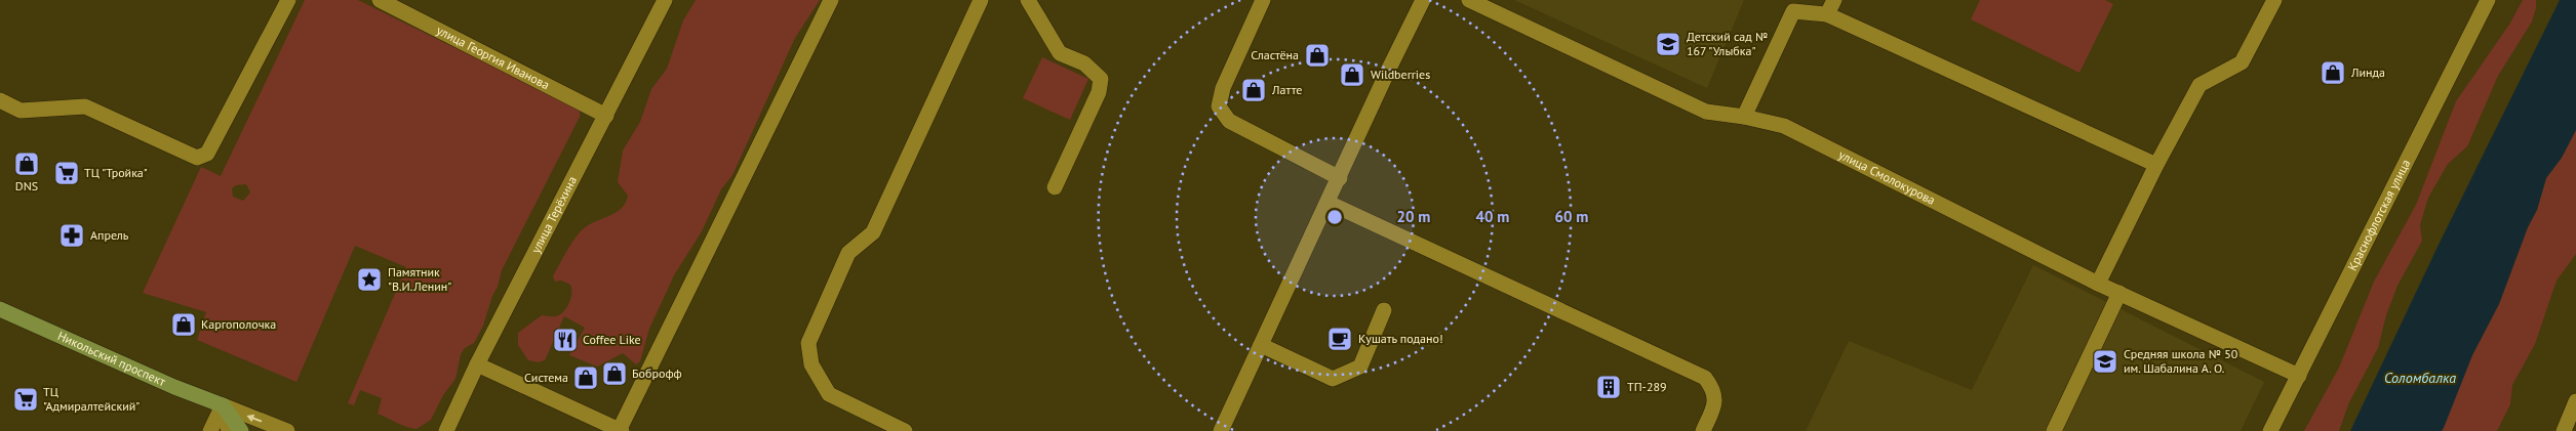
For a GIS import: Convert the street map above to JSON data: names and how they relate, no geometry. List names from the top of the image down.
{
  "streets": {
    "main road": ["Никольский проспект"],
    "street": [
      "улица Георгия Иванова",
      "улица Смолокурова",
      "улица Терёхина",
      "Краснофлотская улица"
    ]
  },
  "crossings": [
    ["улица Георгия Иванова", "улица Терёхина"],
    ["улица Смолокурова", "Краснофлотская улица"]
  ],
  "water": ["Соломбалка"],
  "places": {
    "school or university": ["Детский сад № 167 \"Улыбка\"", "Средняя школа № 50 им. Шабалина А. О."],
    "shop": [
      "Сластёна",
      "Линда",
      "Wildberries",
      "Латте",
      "DNS",
      "Каргополочка",
      "Боброфф",
      "Система"
    ],
    "supermarket": ["ТЦ \"Тройка\"", "ТЦ \"Адмиралтейский\""],
    "pharmacy": ["Апрель"],
    "place": ["Памятник \"В.И.Ленин\""],
    "cafe": ["Кушать подано!"],
    "restaurant": ["Coffee Like"],
    "building": ["ТП-289"]
  },
  "rings": ["20 m", "40 m", "60 m"]
}
